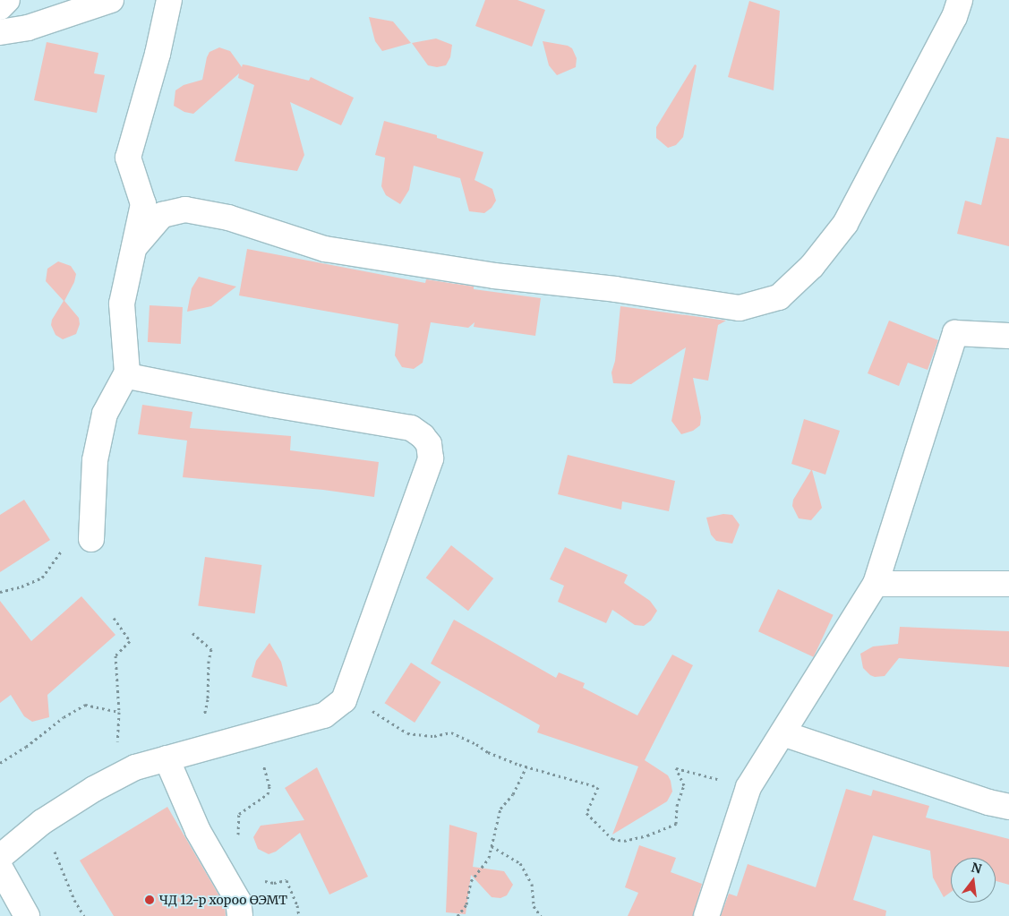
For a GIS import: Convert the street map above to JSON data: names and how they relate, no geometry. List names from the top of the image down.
{
  "places": ["ЧД 12-р хороо ӨЭМТ"],
  "north": "top"
}
